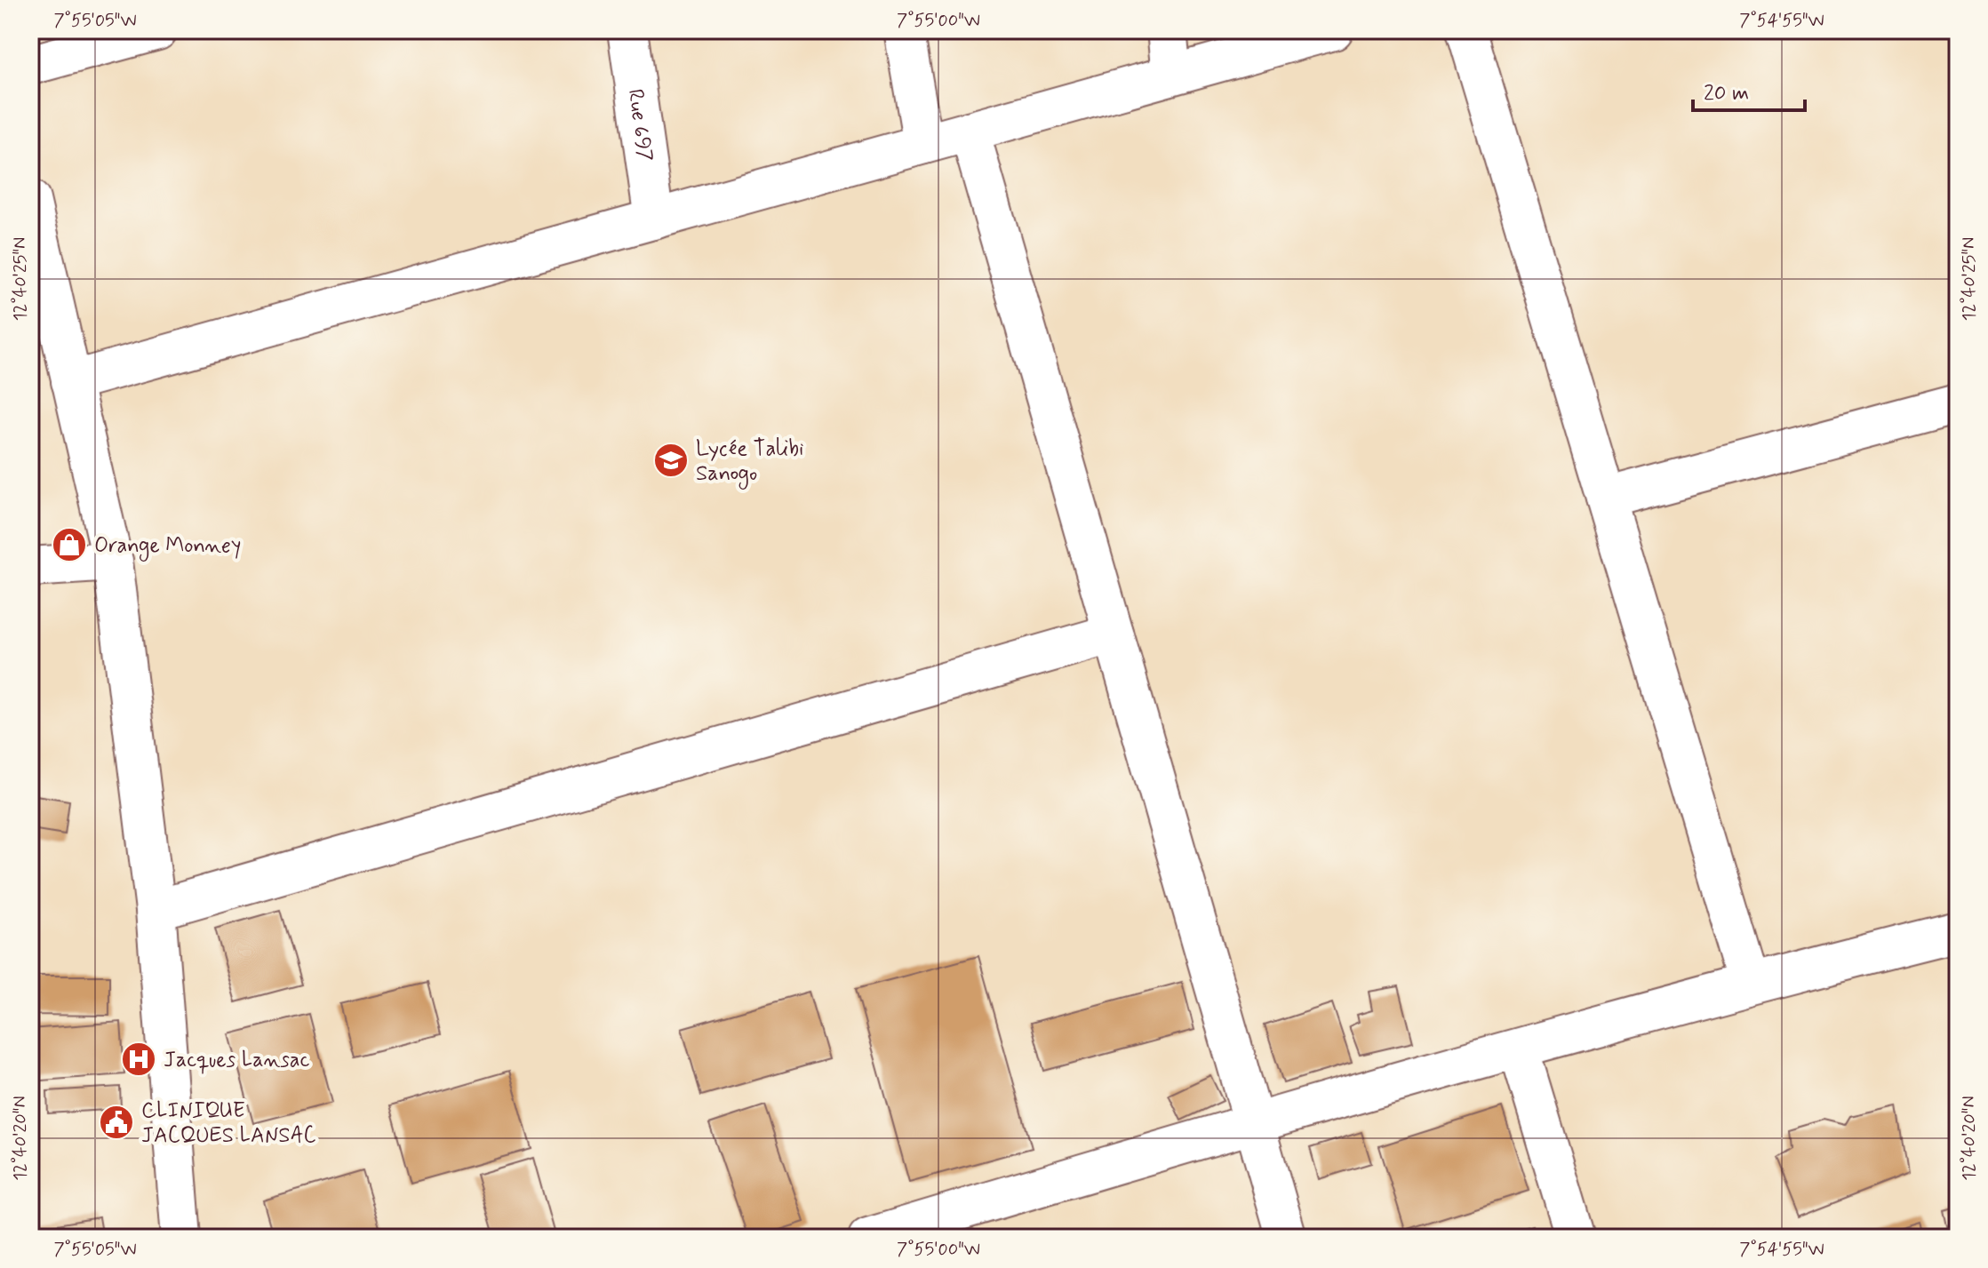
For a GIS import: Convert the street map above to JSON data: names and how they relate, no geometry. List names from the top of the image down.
{
  "streets": {
    "street": ["Rue 697"]
  },
  "places": {
    "school or university": ["Lycée Talibi Sanogo"],
    "shop": ["Orange Monney"],
    "hospital": ["Jacques Lansac"],
    "public building": ["CLINIQUE JACQUES LANSAC"]
  },
  "scale_bar": "20 m",
  "coordinates": [
    "7°55'05\"W",
    "7°55'00\"W",
    "7°54'55\"W",
    "12°40'25\"N",
    "12°40'20\"N"
  ]
}
